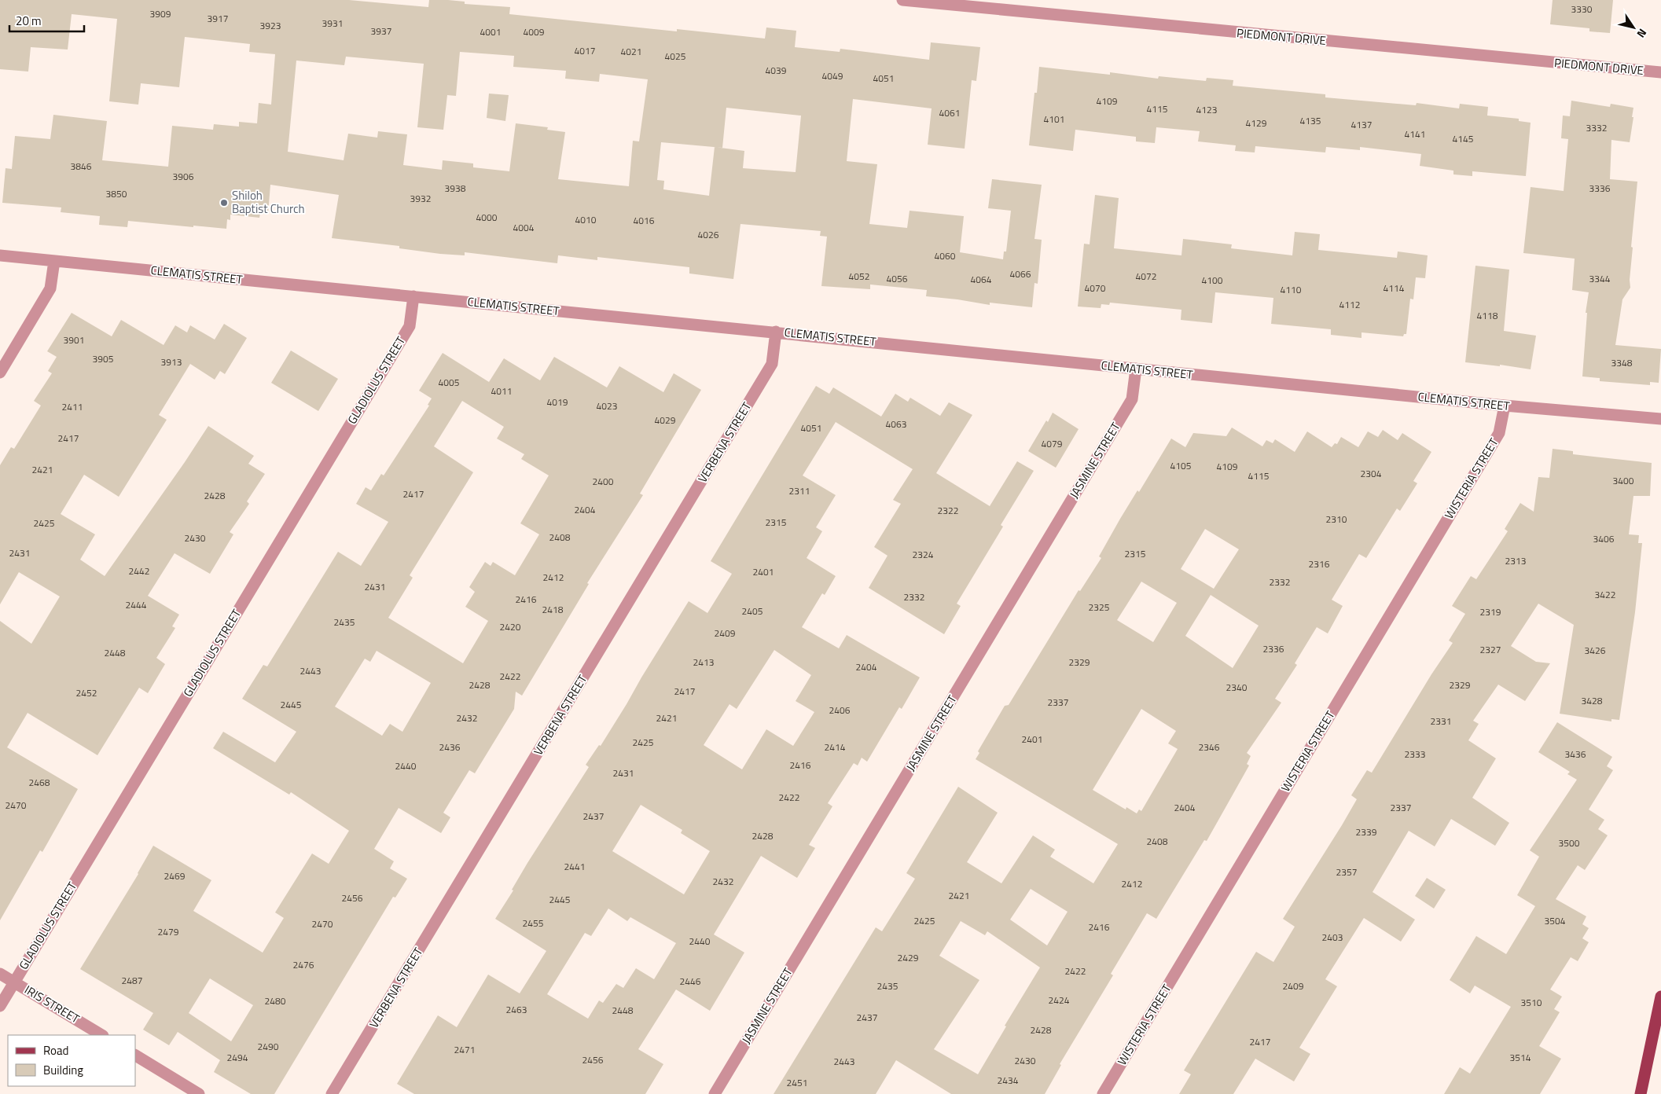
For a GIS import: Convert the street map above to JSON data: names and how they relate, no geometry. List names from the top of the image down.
{
  "streets": {
    "street": [
      "PIEDMONT DRIVE",
      "CLEMATIS STREET",
      "GLADIOLUS STREET",
      "VERBENA STREET",
      "JASMINE STREET",
      "WISTERIA STREET",
      "IRIS STREET"
    ]
  },
  "crossings": [
    ["CLEMATIS STREET", "GLADIOLUS STREET"],
    ["CLEMATIS STREET", "VERBENA STREET"],
    ["CLEMATIS STREET", "JASMINE STREET"],
    ["CLEMATIS STREET", "WISTERIA STREET"],
    ["GLADIOLUS STREET", "IRIS STREET"]
  ],
  "places": ["Shiloh Baptist Church"],
  "house_numbers": [
    "3330",
    "3909",
    "3917",
    "3931",
    "3923",
    "3937",
    "4001",
    "4009",
    "4017",
    "4021",
    "4025",
    "4039",
    "4049",
    "4051",
    "4109",
    "4115",
    "4123",
    "4061",
    "4101",
    "4135",
    "4129",
    "4137",
    "3332",
    "4141",
    "4145",
    "3846",
    "3906",
    "3938",
    "3336",
    "3850",
    "3932",
    "4000",
    "4010",
    "4016",
    "4004",
    "4026",
    "4060",
    "4066",
    "4052",
    "4072",
    "4056",
    "3344",
    "4064",
    "4100",
    "4070",
    "4114",
    "4110",
    "4112",
    "4118",
    "3901",
    "3905",
    "3913",
    "3348",
    "4005",
    "4011",
    "4019",
    "4023",
    "2411",
    "4029",
    "4063",
    "4051",
    "2417",
    "4079",
    "4105",
    "4109",
    "2421",
    "2304",
    "4115",
    "3400",
    "2400",
    "2311",
    "2417",
    "2428",
    "2404",
    "2322",
    "2310",
    "2315",
    "2425",
    "2408",
    "2430",
    "3406",
    "2431",
    "2315",
    "2324",
    "2313",
    "2316",
    "2442",
    "2401",
    "2412",
    "2332",
    "2431",
    "3422",
    "2332",
    "2416",
    "2444",
    "2325",
    "2418",
    "2405",
    "2319",
    "2435",
    "2420",
    "2409",
    "2336",
    "2327",
    "3426",
    "2448",
    "2413",
    "2329",
    "2404",
    "2443",
    "2422",
    "2428",
    "2329",
    "2340",
    "2417",
    "2452",
    "3428",
    "2337",
    "2445",
    "2406",
    "2432",
    "2421",
    "2331",
    "2401",
    "2425",
    "2436",
    "2414",
    "2346",
    "2333",
    "3436",
    "2416",
    "2440",
    "2431",
    "2468",
    "2422",
    "2470",
    "2404",
    "2337",
    "2437",
    "2339",
    "2428",
    "2408",
    "3500",
    "2441",
    "2357",
    "2469",
    "2432",
    "2412",
    "2421",
    "2456",
    "2445",
    "2425",
    "3504",
    "2455",
    "2470",
    "2416",
    "2479",
    "2403",
    "2440",
    "2429",
    "2476",
    "2422",
    "2487",
    "2446",
    "2435",
    "2409",
    "2424",
    "2480",
    "3510",
    "2463",
    "2448",
    "2437",
    "2428",
    "2417",
    "2490",
    "2471",
    "2494",
    "3514",
    "2456",
    "2430",
    "2443",
    "2434",
    "2451"
  ],
  "legend": ["Road", "Building"],
  "scale_bar": "20 m",
  "north": "bottom right"
}
